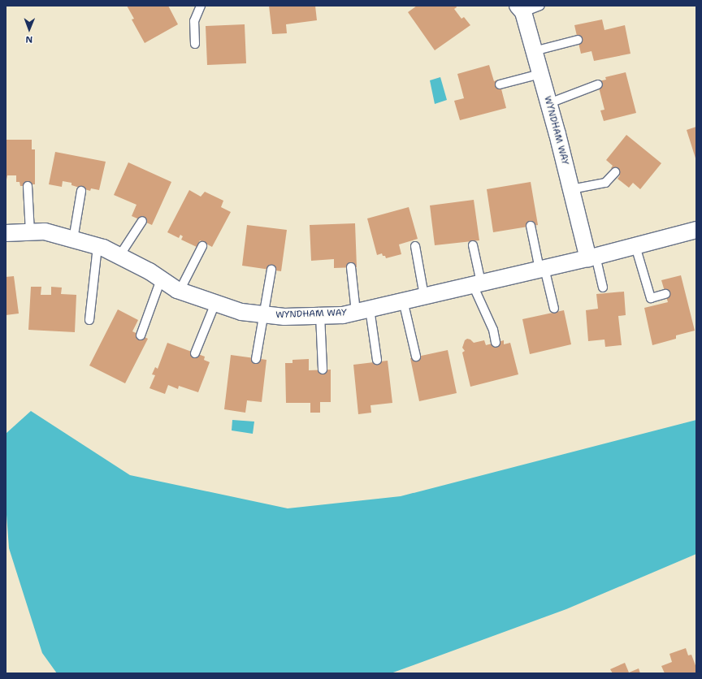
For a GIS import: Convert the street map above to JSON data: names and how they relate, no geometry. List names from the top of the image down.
{
  "streets": {
    "street": ["WYNDHAM WAY"]
  },
  "north": "bottom"
}
